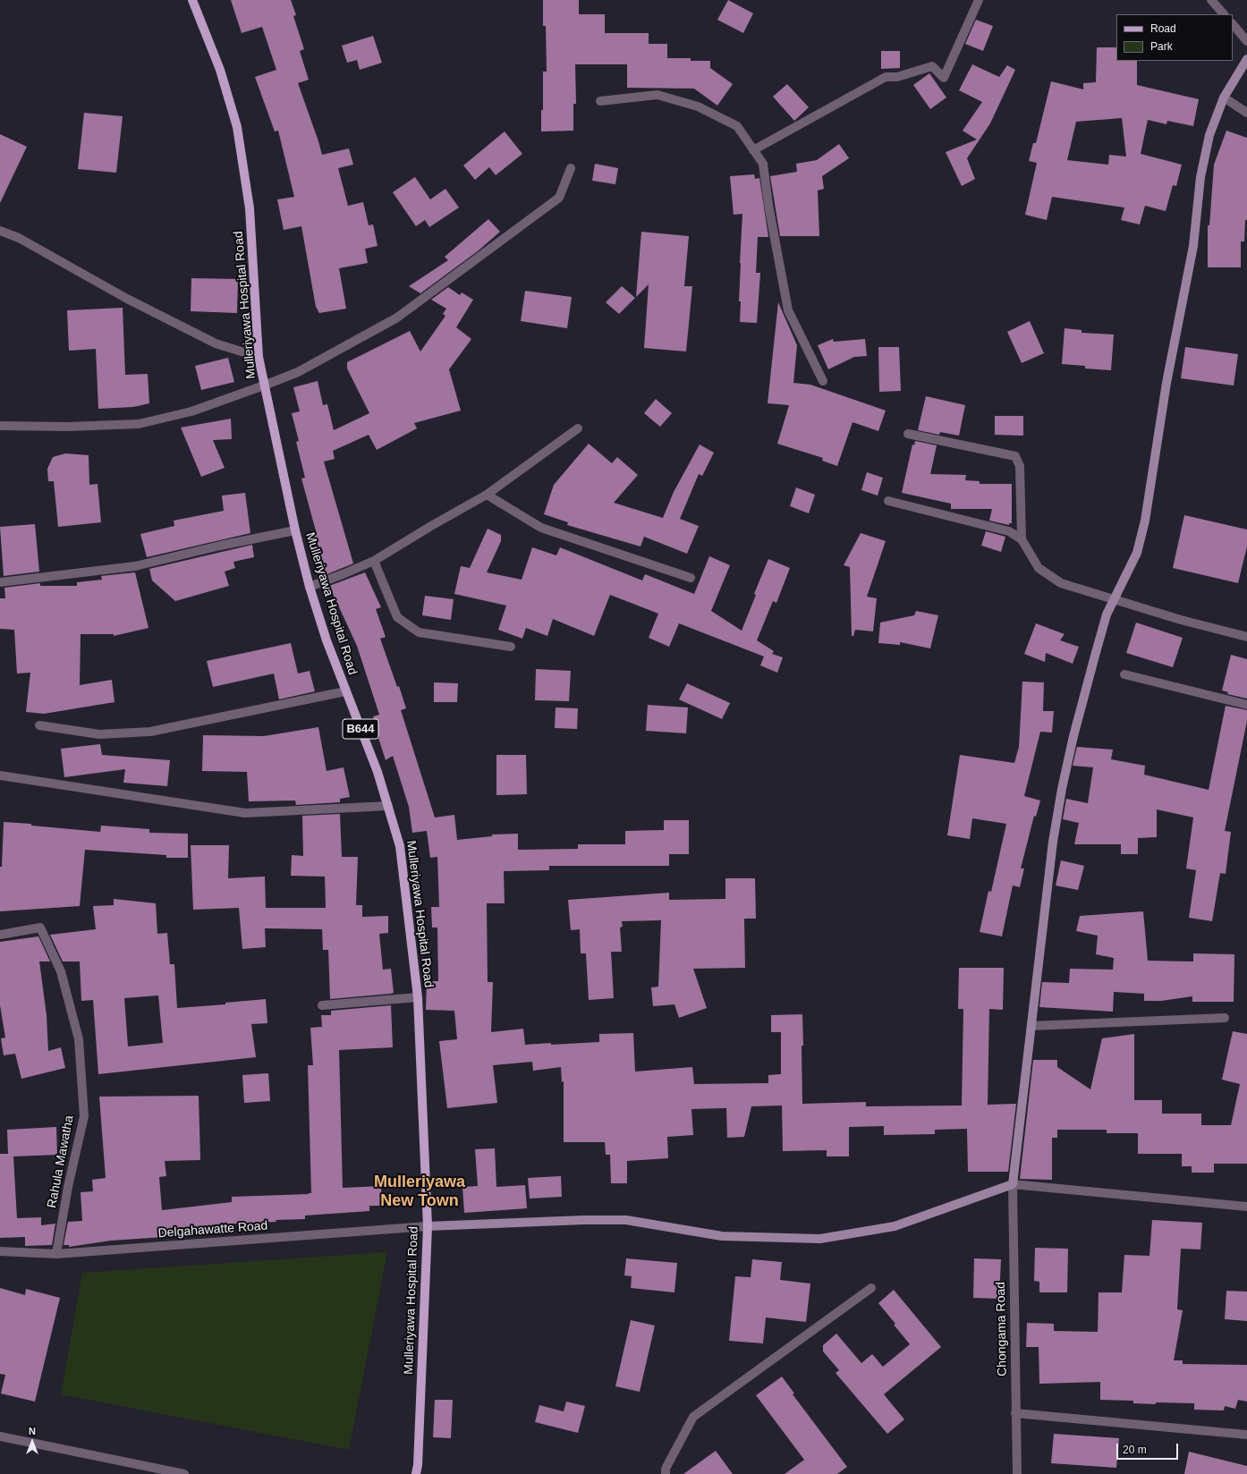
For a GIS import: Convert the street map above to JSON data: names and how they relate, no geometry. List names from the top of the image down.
{
  "streets": {
    "main road": ["Mulleriyawa Hospital Road", "B644"],
    "street": ["Rahula Mawatha", "Delgahawatte Road", "Chongama Road"]
  },
  "crossings": [
    ["Mulleriyawa Hospital Road", "Delgahawatte Road"],
    ["Rahula Mawatha", "Delgahawatte Road"]
  ],
  "districts": ["Mulleriyawa New Town"],
  "legend": ["Road", "Park"],
  "scale_bar": "20 m",
  "north": "top"
}
